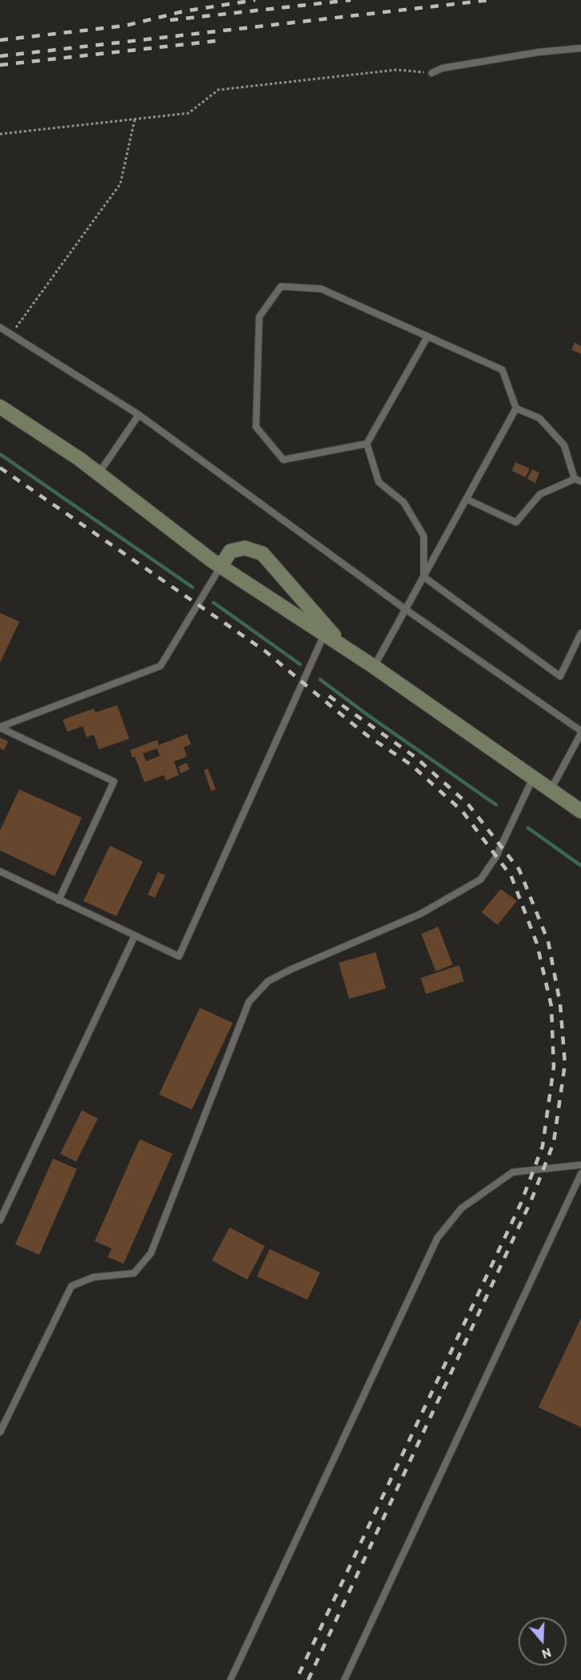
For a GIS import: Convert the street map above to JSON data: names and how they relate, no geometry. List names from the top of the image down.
{
  "north": "bottom"
}
